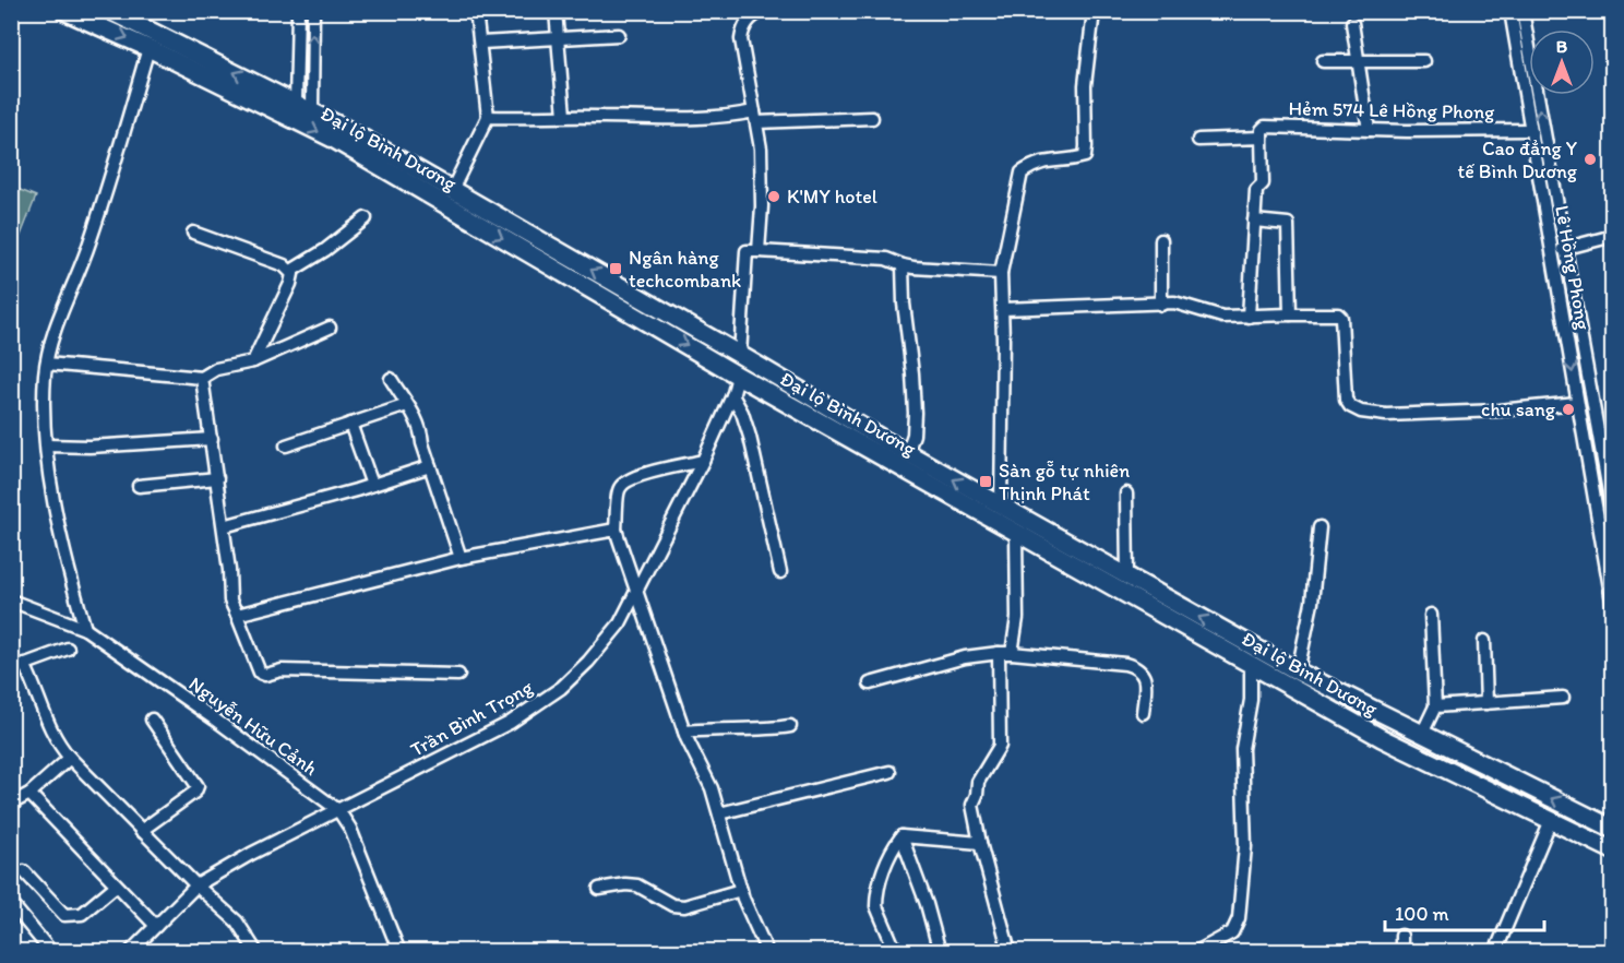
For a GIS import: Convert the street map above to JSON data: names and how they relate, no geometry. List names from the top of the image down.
{
  "streets": {
    "highway": ["Đại lộ Bình Dương"],
    "street": [
      "Hẻm 574 Lê Hồng Phong",
      "Lê Hồng Phong",
      "Trần Bình Trọng",
      "Nguyễn Hữu Cảnh"
    ]
  },
  "crossings": [
    ["Hẻm 574 Lê Hồng Phong", "Lê Hồng Phong"],
    ["Đại lộ Bình Dương", "Trần Bình Trọng"],
    ["Trần Bình Trọng", "Nguyễn Hữu Cảnh"]
  ],
  "places": {
    "other": ["Cao đẳng Y tế Bình Dương", "K'MY hotel", "chu sang"],
    "transit": ["Ngân hàng techcombank", "Sàn gỗ tự nhiên Thịnh Phát"]
  },
  "scale_bar": "100 m",
  "north": "top"
}
